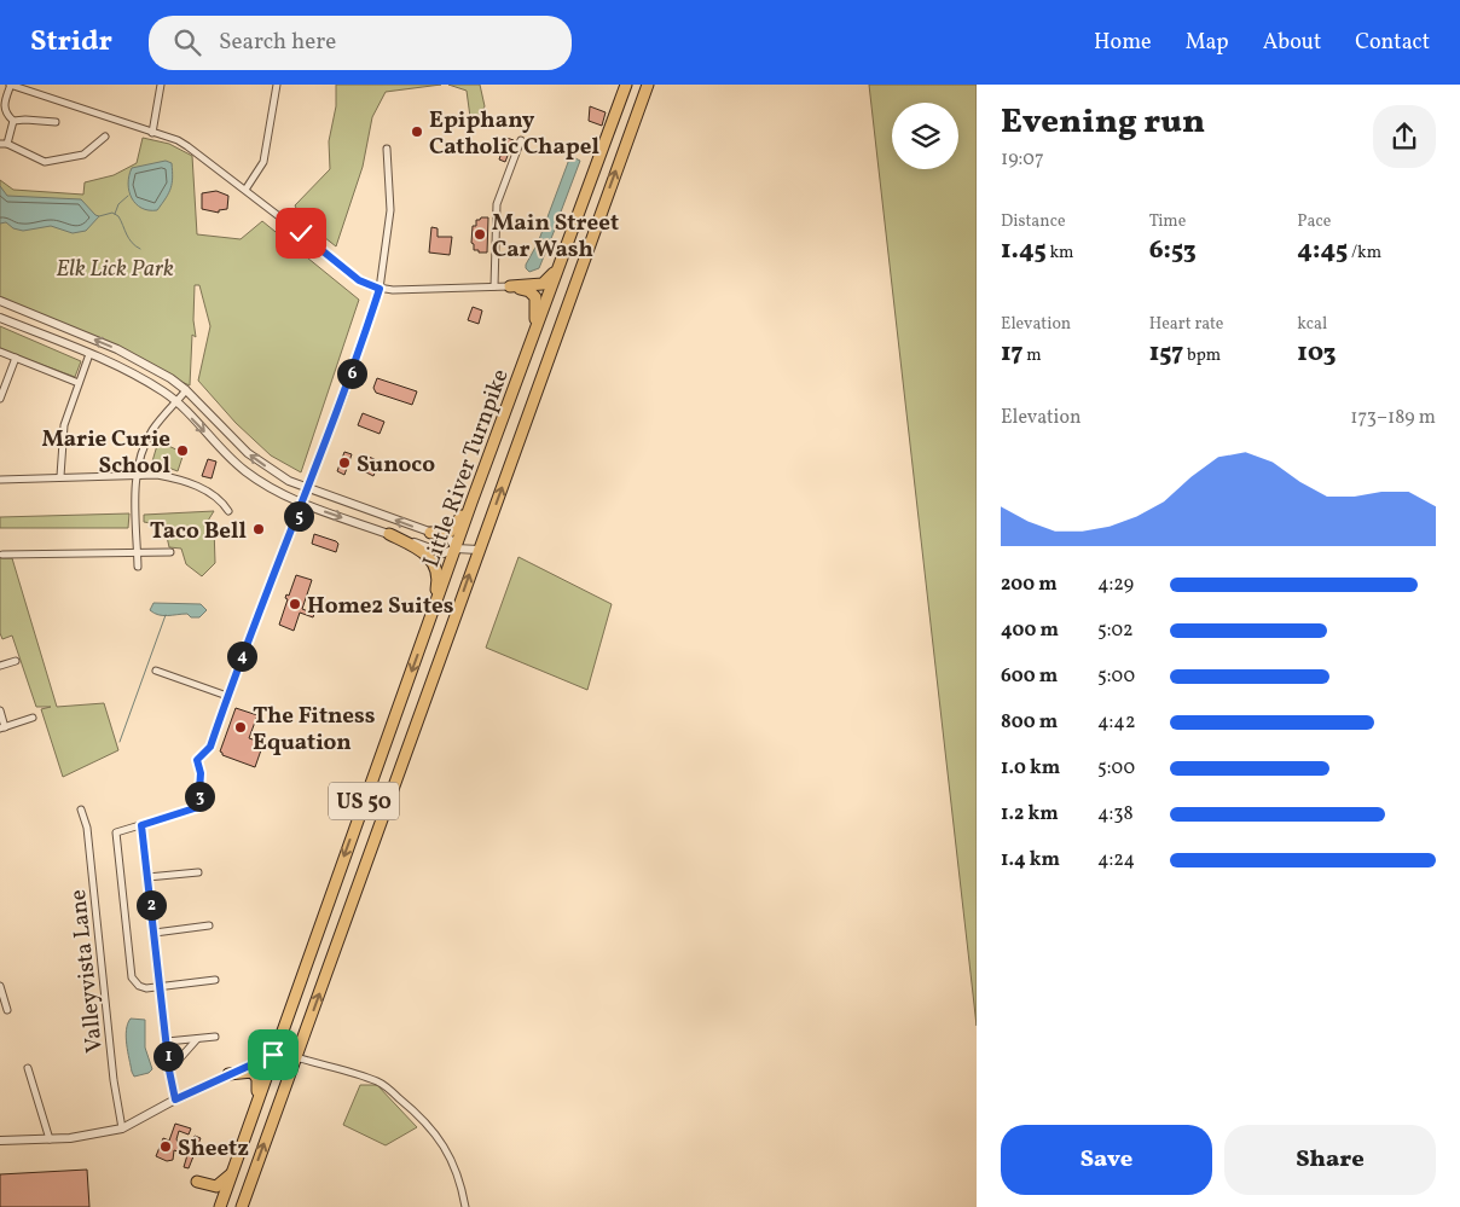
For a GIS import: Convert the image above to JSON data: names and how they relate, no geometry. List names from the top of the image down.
{
  "streets": {
    "highway": ["Little River Turnpike", "US 50"],
    "street": ["Valleyvista Lane"]
  },
  "parks": ["Elk Lick Park"],
  "places": [
    "Epiphany Catholic Chapel",
    "Main Street Car Wash",
    "Marie Curie School",
    "Sunoco",
    "Taco Bell",
    "Home2 Suites",
    "The Fitness Equation",
    "Sheetz"
  ],
  "page": {
    "header": "Stridr",
    "search": "Search here",
    "nav": [
      "Home",
      "Map",
      "About",
      "Contact"
    ],
    "heading": ["Evening run", "19:07"],
    "stats": [
      ["Distance", "1.45 km"],
      ["Time", "6:53"],
      ["Pace", "4:45 /km"],
      ["Elevation", "17 m"],
      ["Heart rate", "157 bpm"],
      ["kcal", "103"]
    ],
    "pins": [
      "6",
      "5",
      "4",
      "3",
      "2",
      "1"
    ],
    "chart": ["Elevation", "173–189 m"],
    "list": [
      {
        "name": "200 m",
        "note": "4:29"
      },
      {
        "name": "400 m",
        "note": "5:02"
      },
      {
        "name": "600 m",
        "note": "5:00"
      },
      {
        "name": "800 m",
        "note": "4:42"
      },
      {
        "name": "1.0 km",
        "note": "5:00"
      },
      {
        "name": "1.2 km",
        "note": "4:38"
      },
      {
        "name": "1.4 km",
        "note": "4:24"
      }
    ],
    "buttons": ["Save", "Share"]
  }
}
